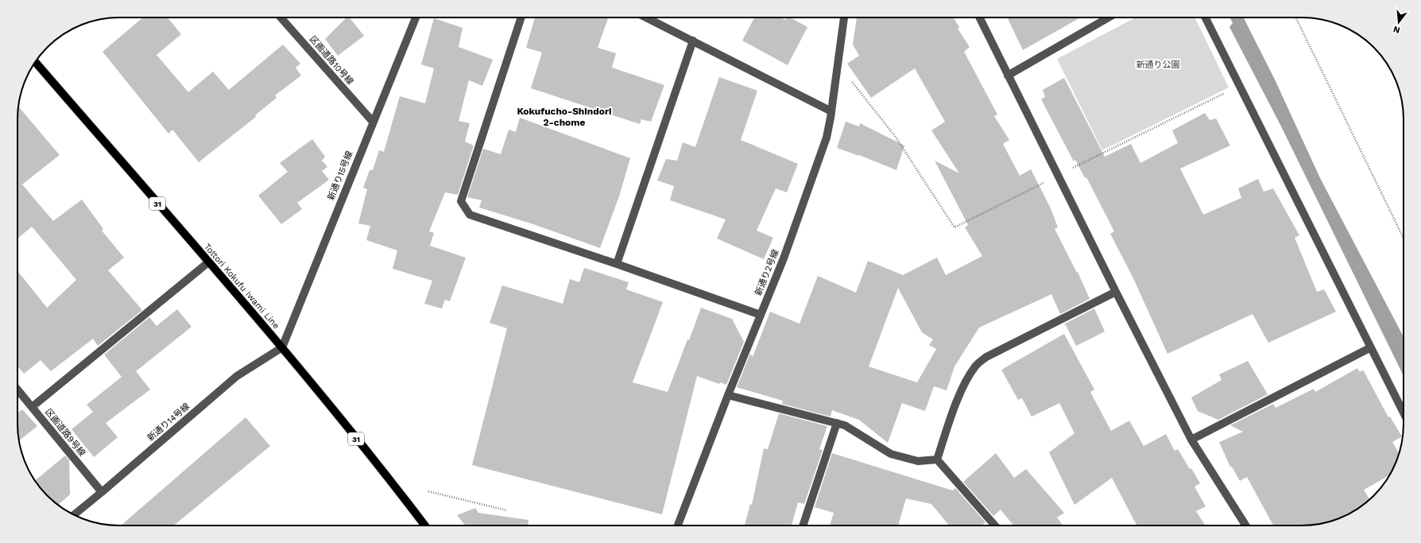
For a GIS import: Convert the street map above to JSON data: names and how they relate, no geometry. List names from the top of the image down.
{
  "streets": {
    "main road": ["31", "Tottori Kokufu Iwami Line"],
    "street": [
      "区画道路10号線",
      "新通り15号線",
      "新通り2号線",
      "新通り14号線",
      "区画道路9号線"
    ]
  },
  "crossings": [
    ["区画道路10号線", "新通り15号線"],
    ["新通り15号線", "Tottori Kokufu Iwami Line"],
    ["新通り15号線", "新通り14号線"],
    ["Tottori Kokufu Iwami Line", "新通り14号線"],
    ["新通り14号線", "区画道路9号線"]
  ],
  "districts": ["Kokufucho-Shindori 2-chome"],
  "parks": ["新通り公園"],
  "north": "bottom"
}
